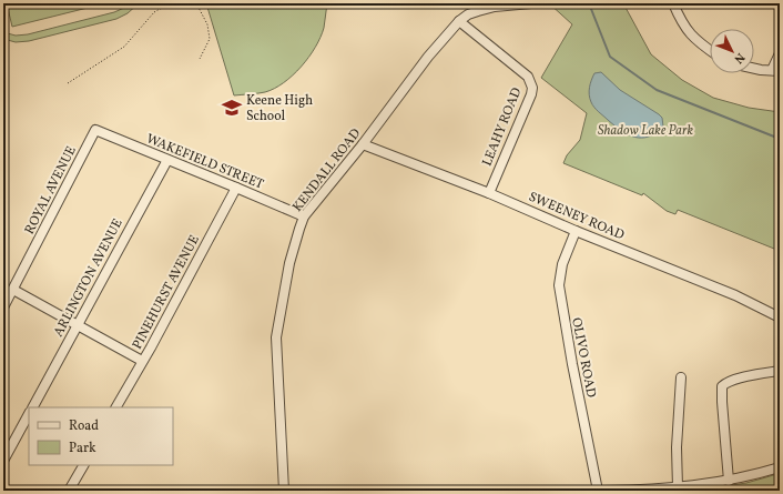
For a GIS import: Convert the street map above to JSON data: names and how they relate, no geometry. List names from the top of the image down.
{
  "streets": {
    "street": [
      "LEAHY ROAD",
      "WAKEFIELD STREET",
      "KENDALL ROAD",
      "ROYAL AVENUE",
      "SWEENEY ROAD",
      "ARLINGTON AVENUE",
      "PINEHURST AVENUE",
      "OLIVO ROAD"
    ]
  },
  "crossings": [
    ["LEAHY ROAD", "KENDALL ROAD"],
    ["LEAHY ROAD", "SWEENEY ROAD"],
    ["WAKEFIELD STREET", "KENDALL ROAD"],
    ["WAKEFIELD STREET", "ROYAL AVENUE"],
    ["WAKEFIELD STREET", "ARLINGTON AVENUE"],
    ["WAKEFIELD STREET", "PINEHURST AVENUE"],
    ["KENDALL ROAD", "SWEENEY ROAD"],
    ["SWEENEY ROAD", "OLIVO ROAD"]
  ],
  "parks": ["Shadow Lake Park"],
  "places": {
    "school or university": ["Keene High School"]
  },
  "legend": ["Road", "Park"],
  "north": "bottom right"
}
